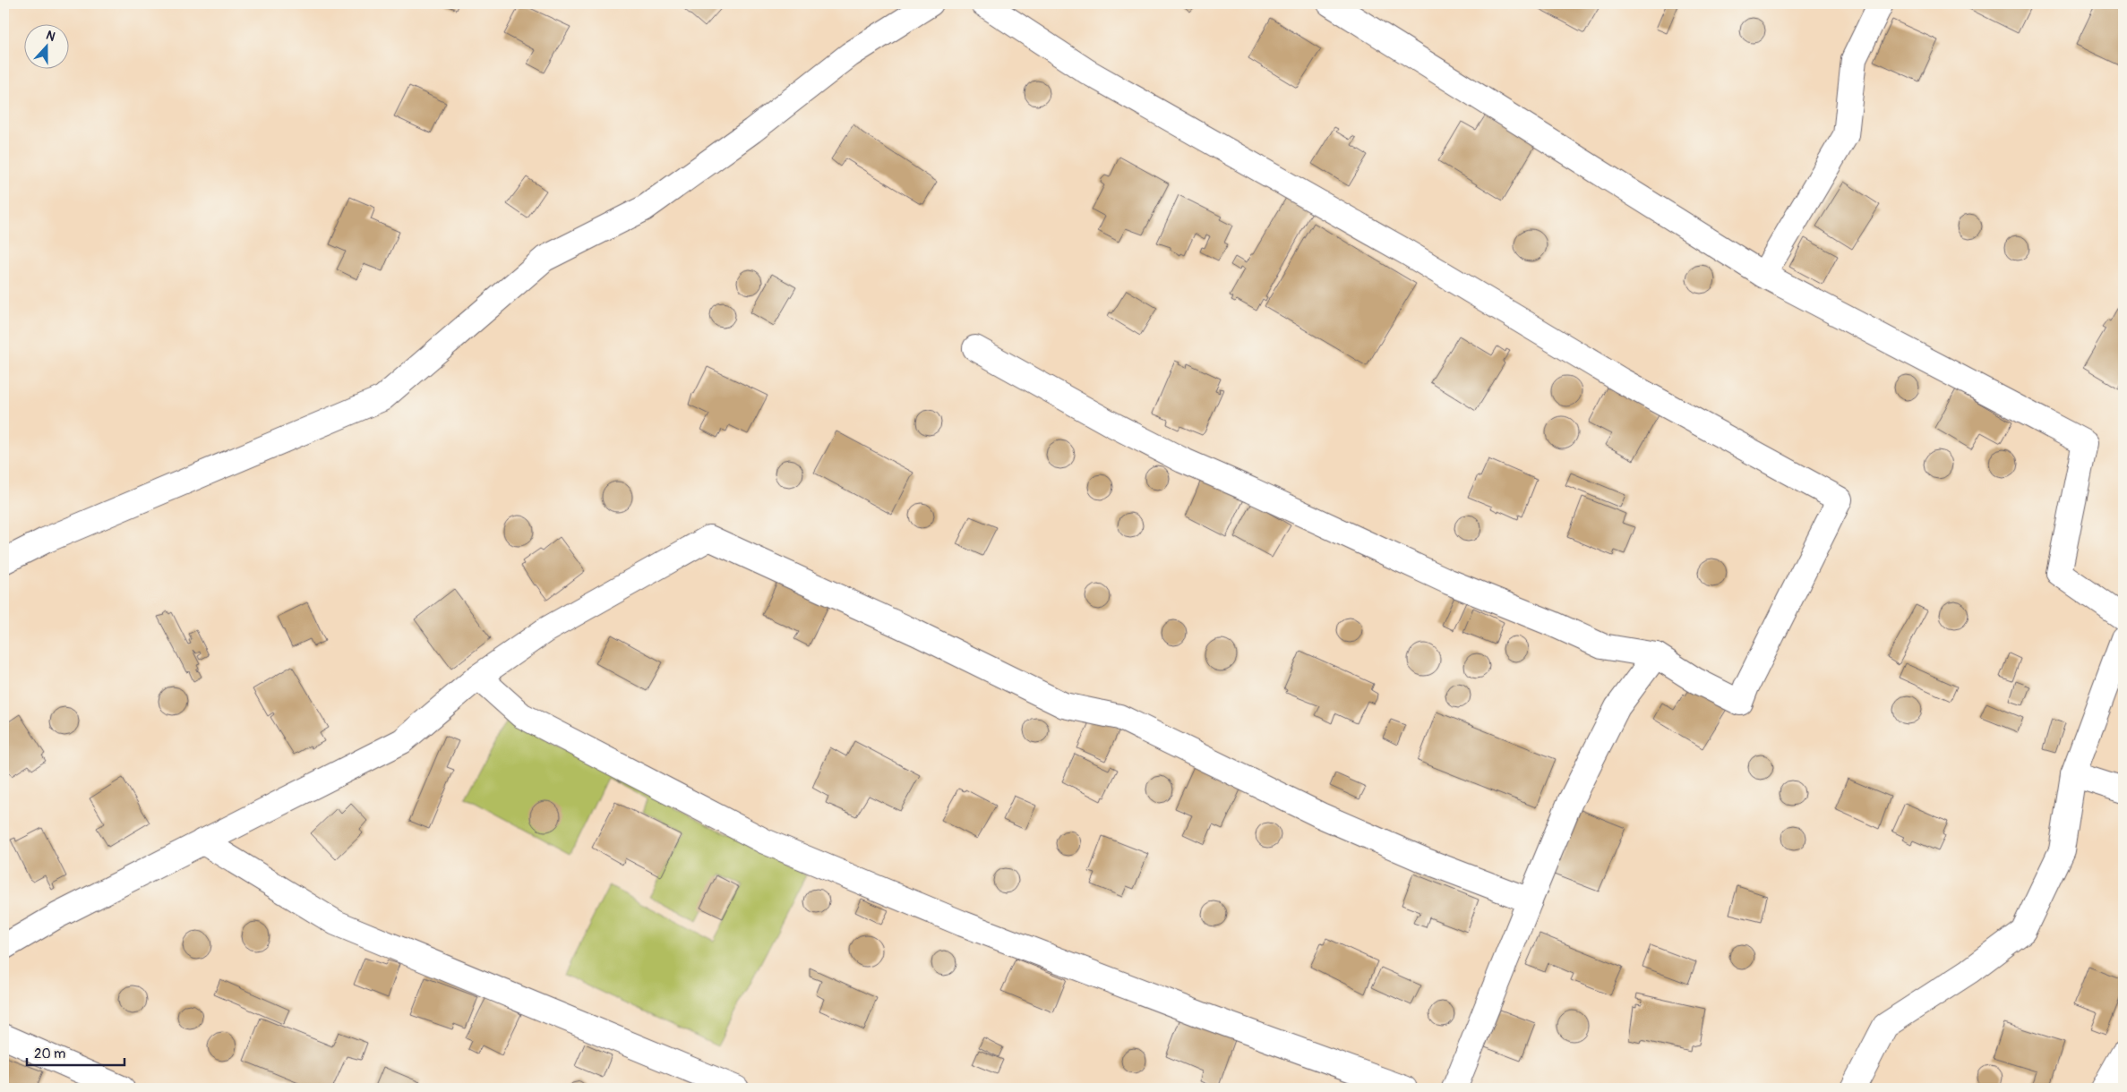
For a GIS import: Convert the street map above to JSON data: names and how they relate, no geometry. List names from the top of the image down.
{
  "scale_bar": "20 m",
  "north": "top"
}
